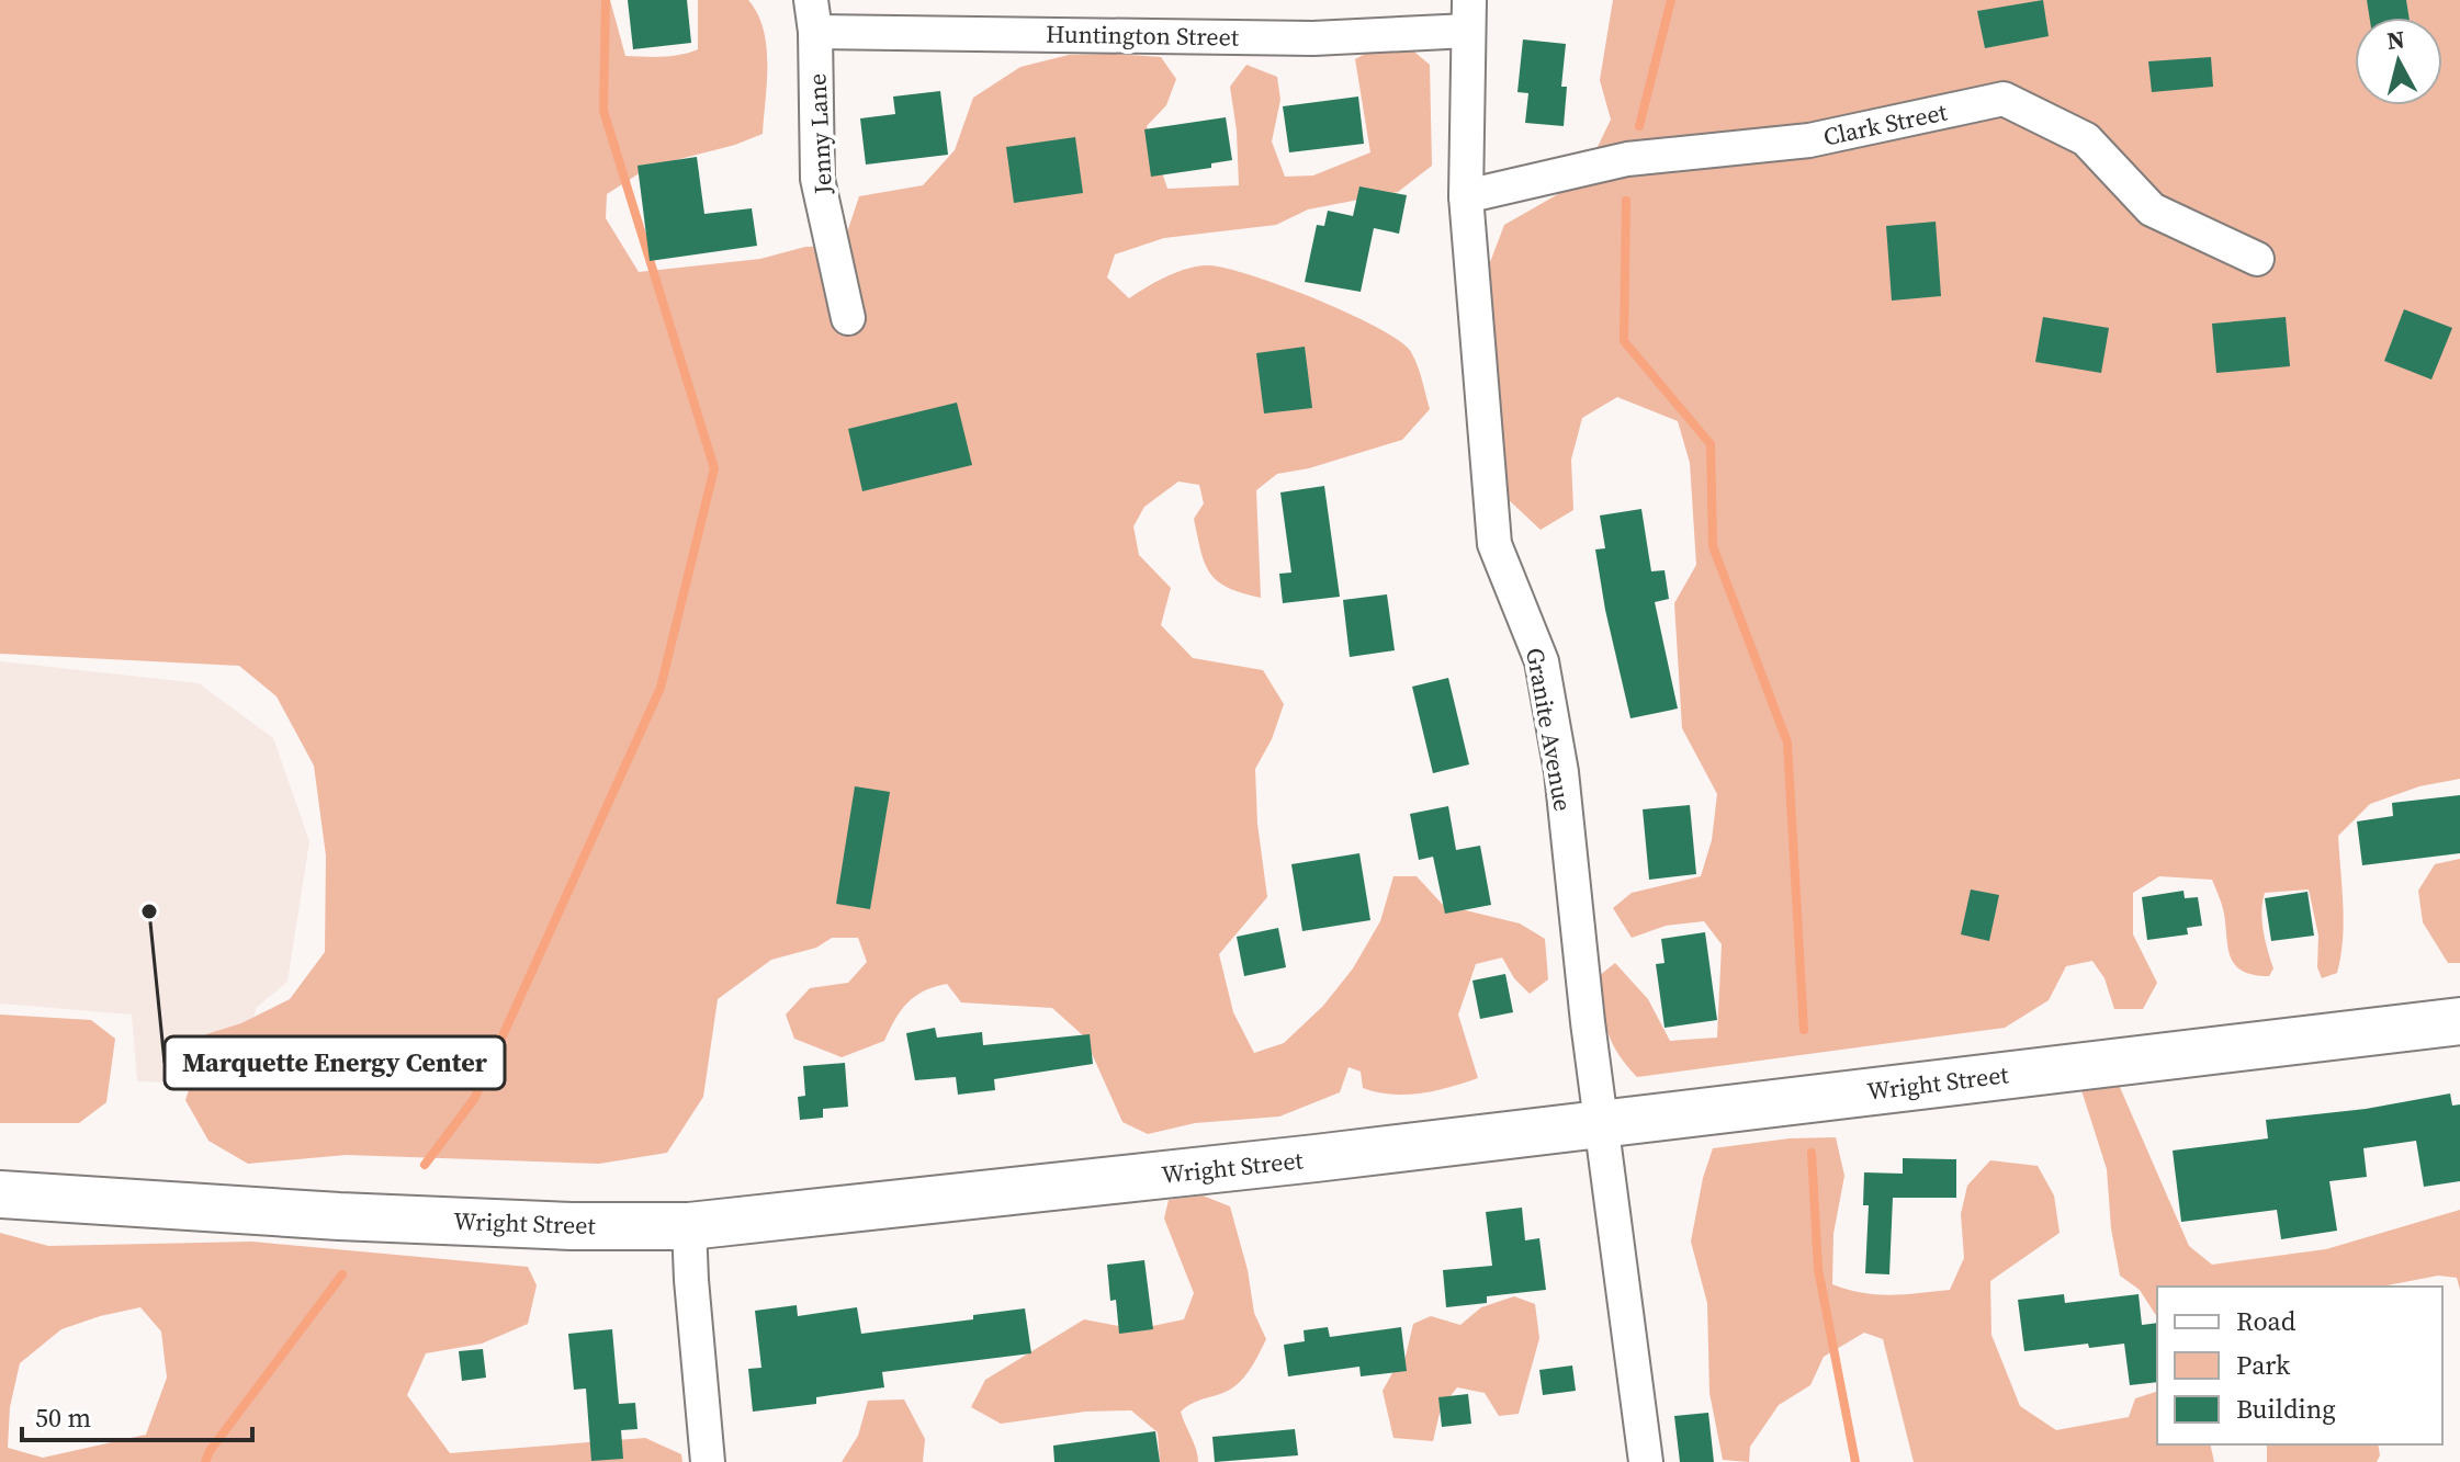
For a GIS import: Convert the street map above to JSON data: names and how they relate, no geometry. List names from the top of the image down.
{
  "streets": {
    "main road": ["Wright Street"],
    "street": [
      "Huntington Street",
      "Clark Street",
      "Jenny Lane",
      "Granite Avenue"
    ]
  },
  "crossings": [
    ["Huntington Street", "Jenny Lane"],
    ["Huntington Street", "Granite Avenue"],
    ["Clark Street", "Granite Avenue"],
    ["Granite Avenue", "Wright Street"]
  ],
  "places": ["Marquette Energy Center"],
  "legend": ["Road", "Park", "Building"],
  "scale_bar": "50 m",
  "north": "top"
}
